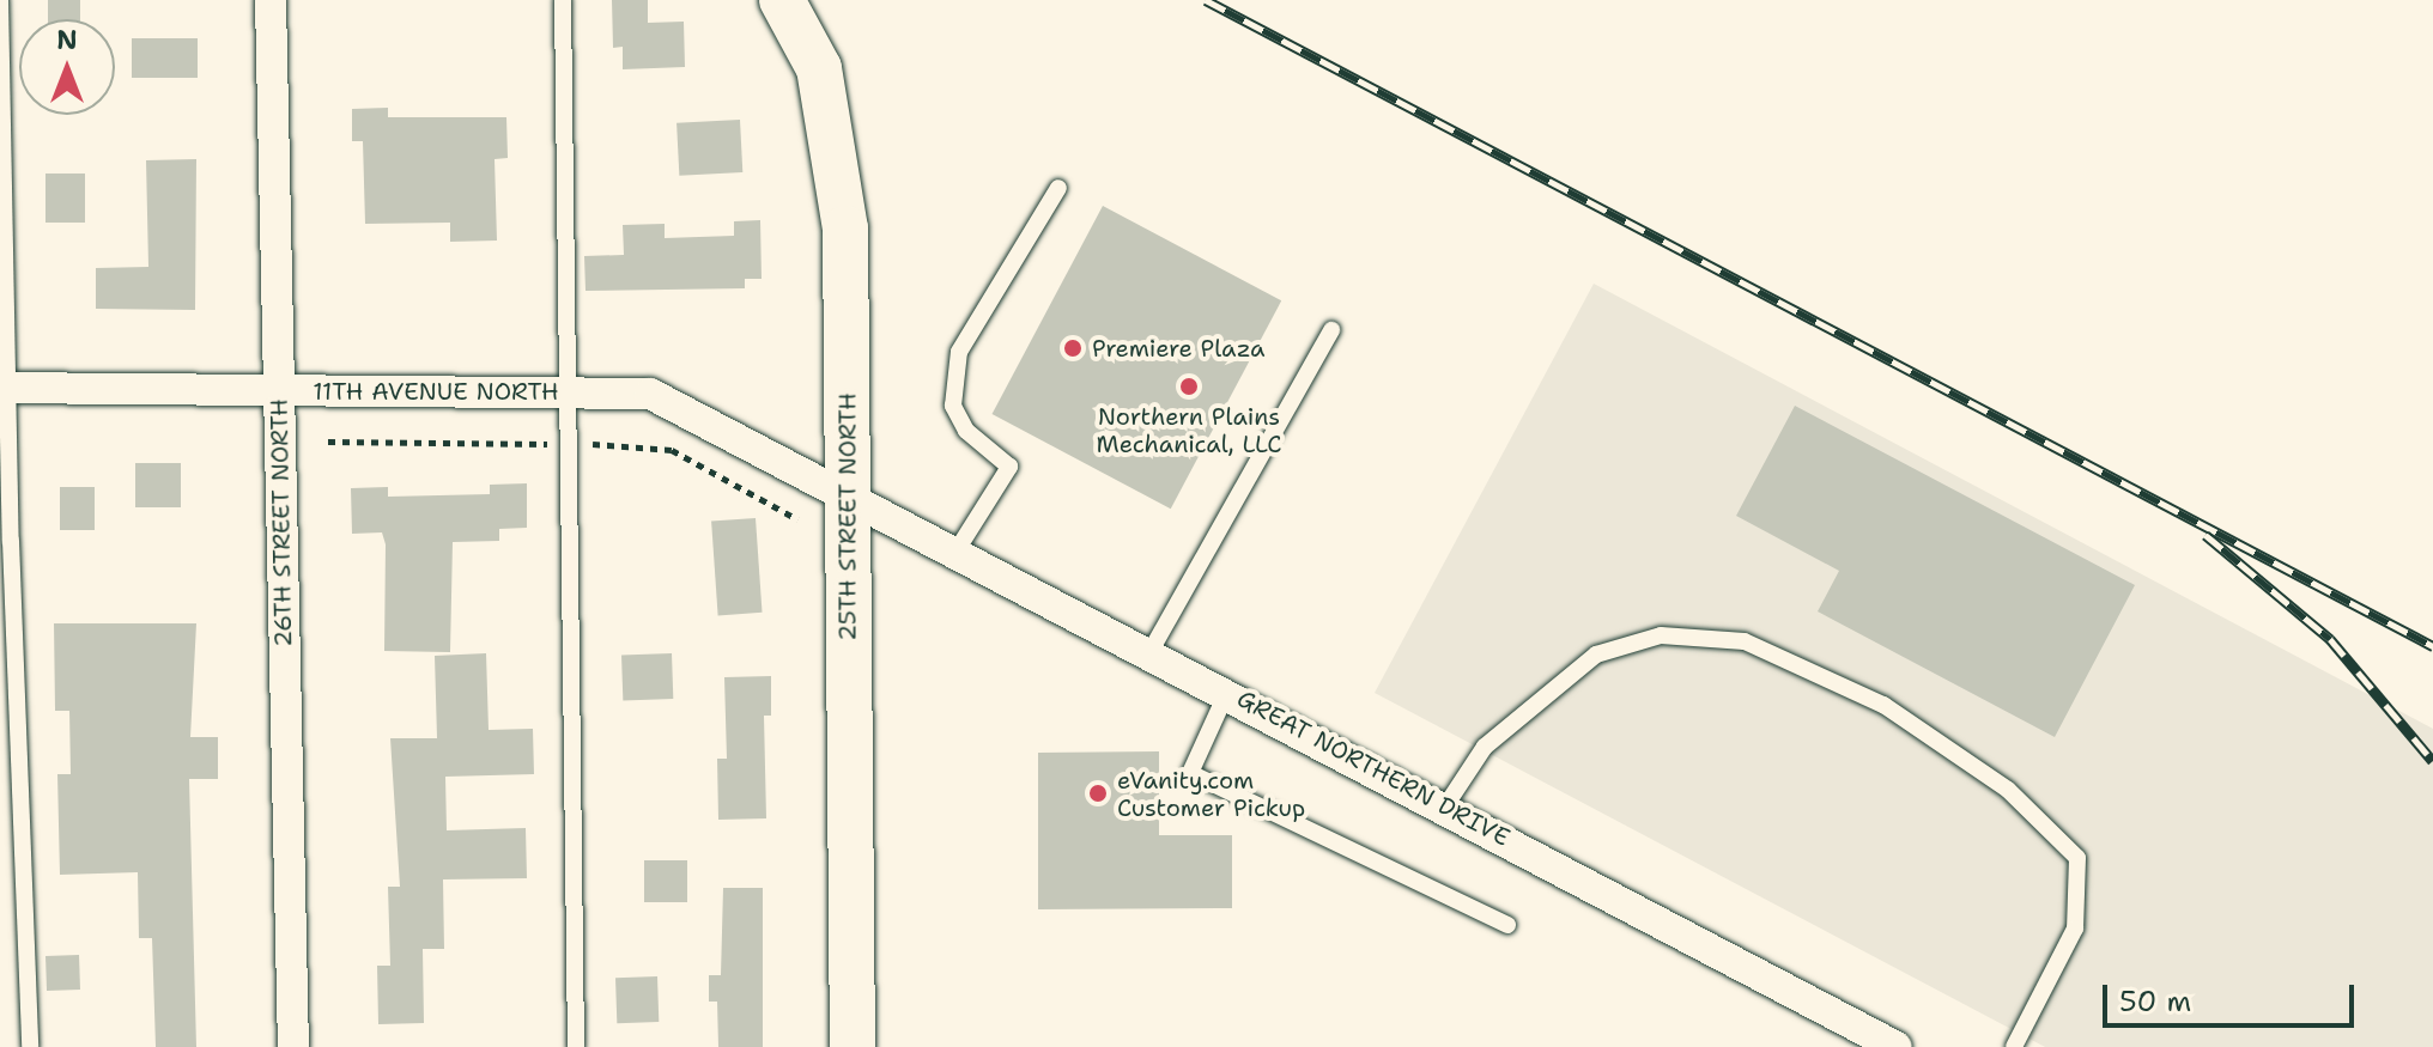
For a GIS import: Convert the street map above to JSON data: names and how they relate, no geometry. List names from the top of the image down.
{
  "streets": {
    "street": [
      "11TH AVENUE NORTH",
      "25TH STREET NORTH",
      "26TH STREET NORTH",
      "GREAT NORTHERN DRIVE"
    ]
  },
  "crossings": [
    ["11TH AVENUE NORTH", "25TH STREET NORTH"],
    ["11TH AVENUE NORTH", "26TH STREET NORTH"],
    ["11TH AVENUE NORTH", "GREAT NORTHERN DRIVE"],
    ["25TH STREET NORTH", "GREAT NORTHERN DRIVE"]
  ],
  "places": ["Premiere Plaza", "Northern Plains Mechanical, LLC", "eVanity.com Customer Pickup"],
  "scale_bar": "50 m",
  "north": "top"
}
